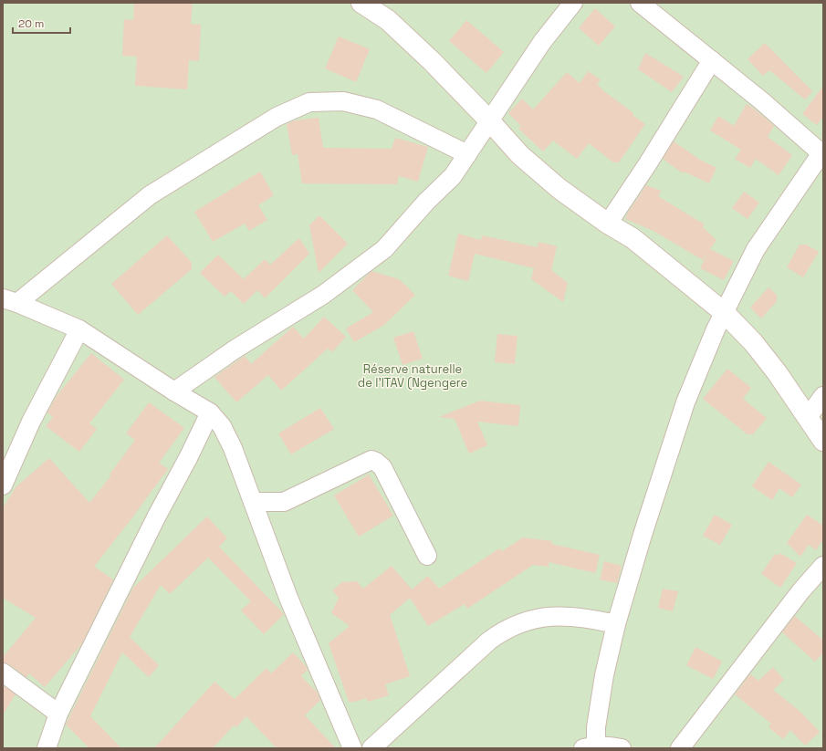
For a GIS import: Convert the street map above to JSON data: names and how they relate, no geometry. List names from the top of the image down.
{
  "parks": ["Réserve naturelle de l'ITAV (Ngengere"],
  "scale_bar": "20 m"
}
